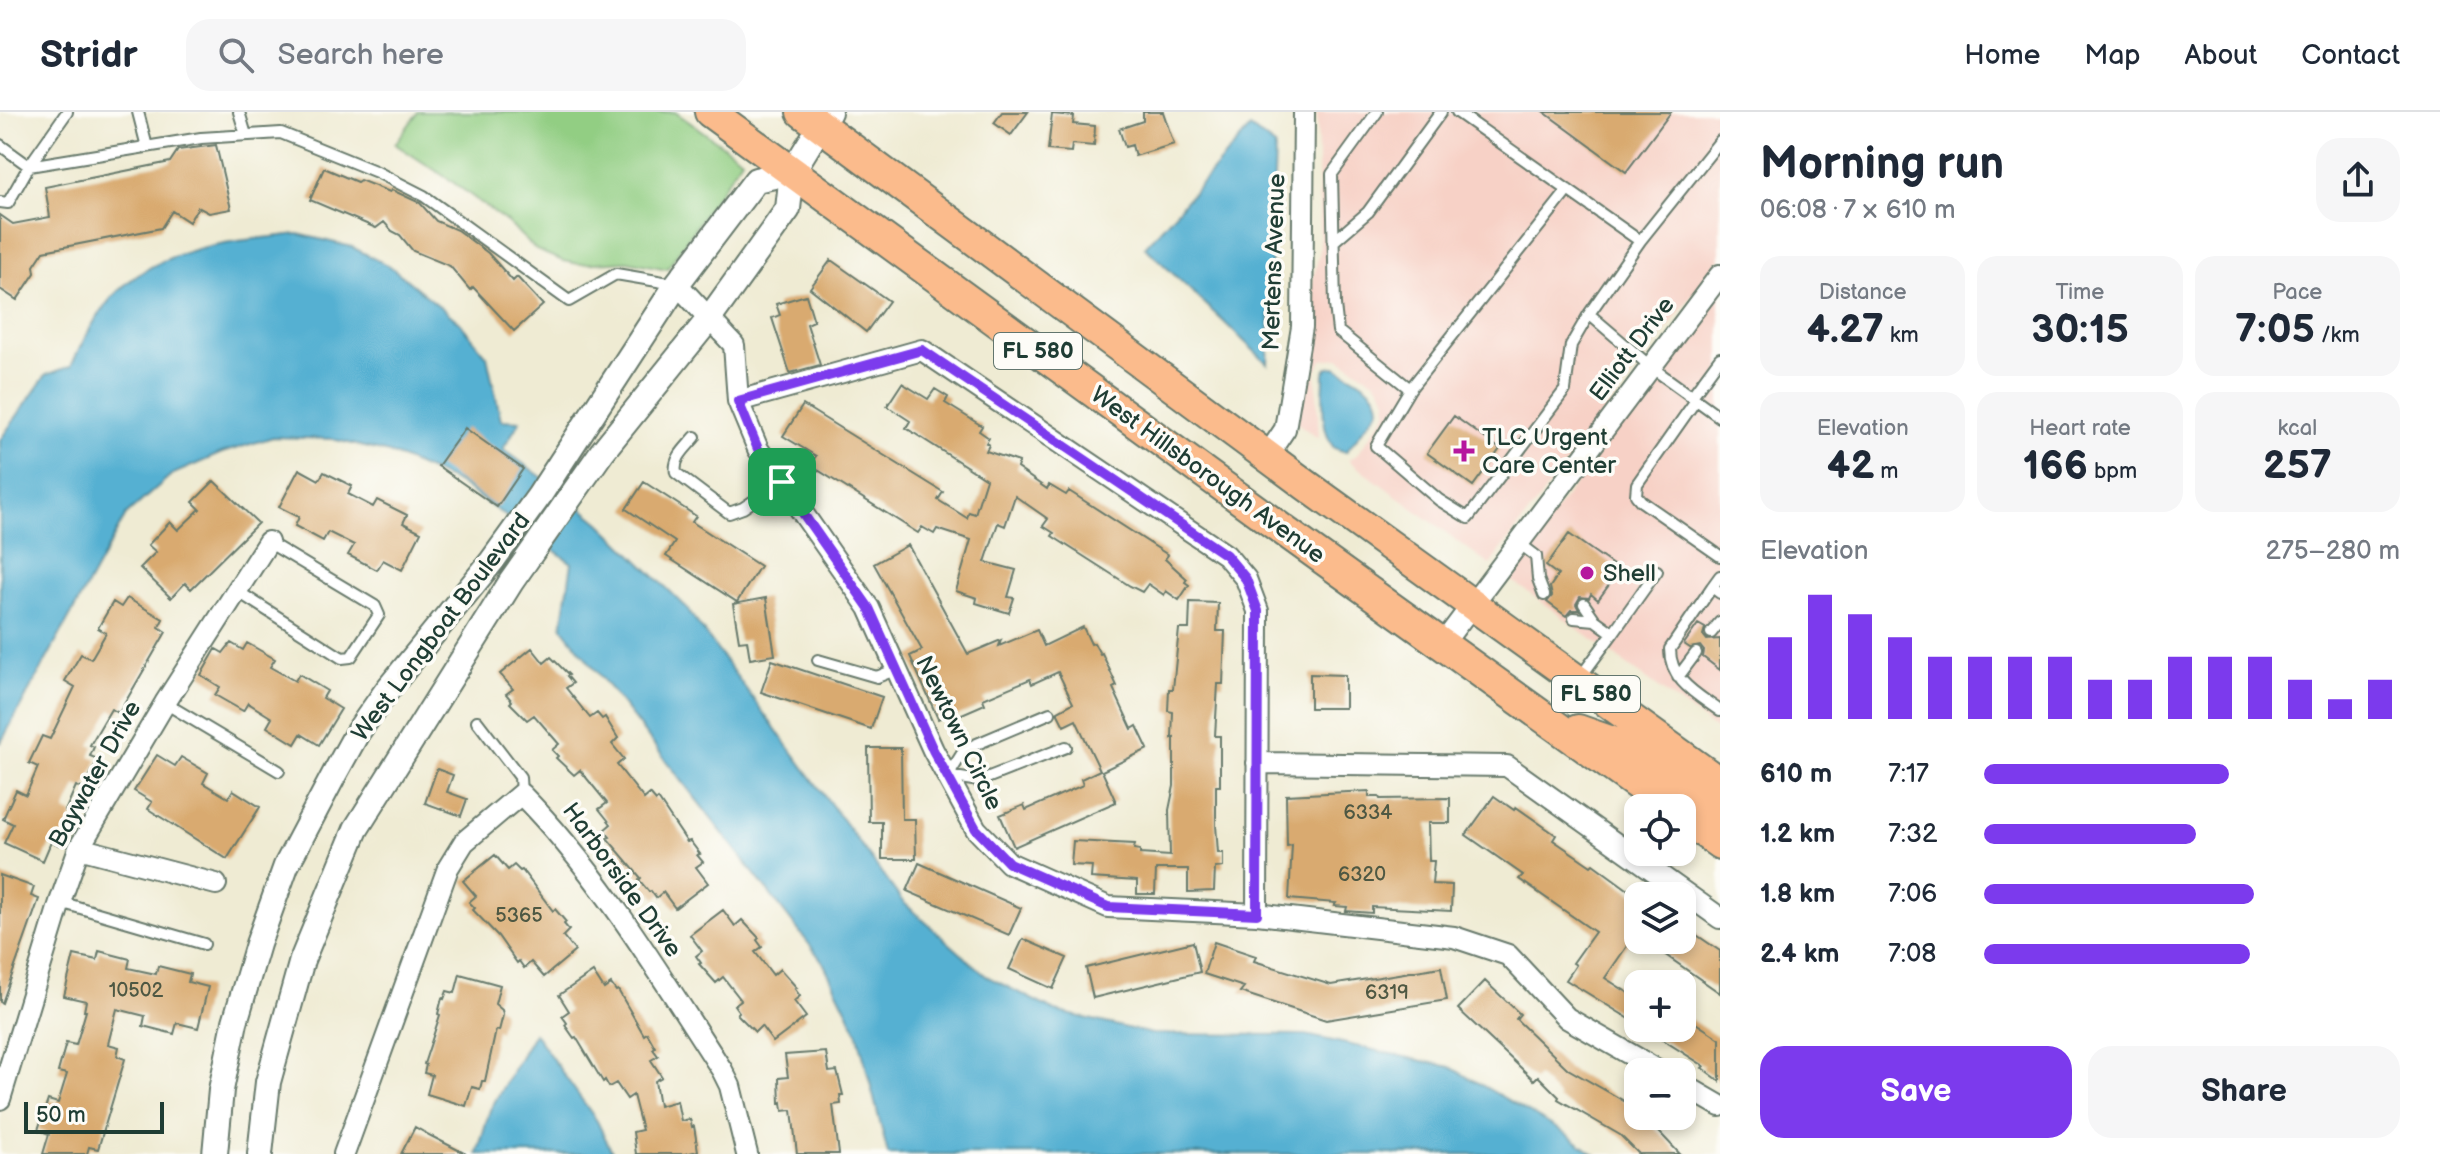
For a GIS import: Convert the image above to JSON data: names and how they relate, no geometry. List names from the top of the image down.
{
  "streets": {
    "main road": ["FL 580", "West Hillsborough Avenue"],
    "street": [
      "Mertens Avenue",
      "Elliott Drive",
      "West Longboat Boulevard",
      "Newtown Circle",
      "Baywater Drive",
      "Harborside Drive"
    ]
  },
  "crossings": [
    ["Mertens Avenue", "West Hillsborough Avenue"],
    ["Elliott Drive", "West Hillsborough Avenue"],
    ["West Hillsborough Avenue", "West Longboat Boulevard"],
    ["West Longboat Boulevard", "Newtown Circle"]
  ],
  "places": {
    "health": ["TLC Urgent Care Center"],
    "other": ["Shell"]
  },
  "house_numbers": [
    "6334",
    "6320",
    "5365",
    "10502",
    "6319"
  ],
  "scale_bar": "50 m",
  "page": {
    "header": "Stridr",
    "search": "Search here",
    "nav": [
      "Home",
      "Map",
      "About",
      "Contact"
    ],
    "heading": ["Morning run", "06:08 · 7 × 610 m"],
    "stats": [
      ["Distance", "4.27 km"],
      ["Time", "30:15"],
      ["Pace", "7:05 /km"],
      ["Elevation", "42 m"],
      ["Heart rate", "166 bpm"],
      ["kcal", "257"]
    ],
    "chart": ["Elevation", "275–280 m"],
    "list": [
      {
        "name": "610 m",
        "note": "7:17"
      },
      {
        "name": "1.2 km",
        "note": "7:32"
      },
      {
        "name": "1.8 km",
        "note": "7:06"
      },
      {
        "name": "2.4 km",
        "note": "7:08"
      }
    ],
    "map_buttons": ["+", "−"],
    "buttons": ["Save", "Share"],
    "scale": "50 m"
  }
}
